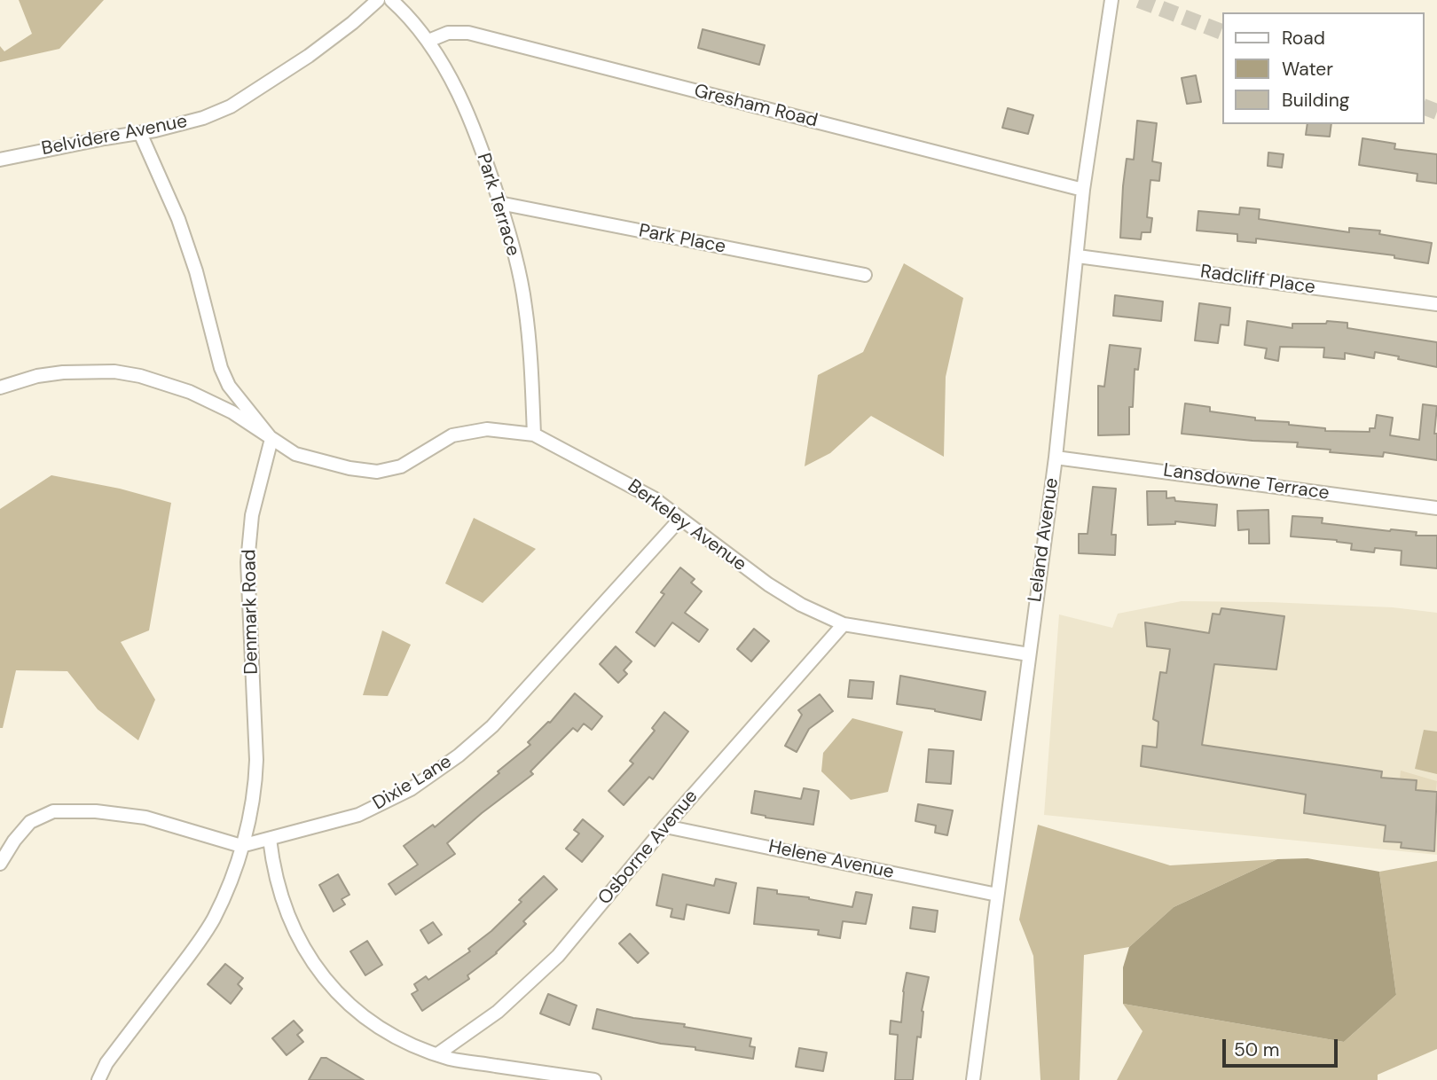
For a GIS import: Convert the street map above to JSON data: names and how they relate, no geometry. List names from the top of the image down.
{
  "streets": {
    "street": [
      "Gresham Road",
      "Belvidere Avenue",
      "Park Terrace",
      "Park Place",
      "Radcliff Place",
      "Lansdowne Terrace",
      "Berkeley Avenue",
      "Leland Avenue",
      "Denmark Road",
      "Dixie Lane",
      "Osborne Avenue",
      "Helene Avenue"
    ]
  },
  "crossings": [
    ["Gresham Road", "Park Terrace"],
    ["Gresham Road", "Leland Avenue"],
    ["Park Terrace", "Park Place"],
    ["Park Terrace", "Berkeley Avenue"],
    ["Radcliff Place", "Leland Avenue"],
    ["Lansdowne Terrace", "Leland Avenue"],
    ["Berkeley Avenue", "Leland Avenue"],
    ["Berkeley Avenue", "Denmark Road"],
    ["Berkeley Avenue", "Dixie Lane"],
    ["Berkeley Avenue", "Osborne Avenue"],
    ["Leland Avenue", "Helene Avenue"],
    ["Denmark Road", "Dixie Lane"],
    ["Osborne Avenue", "Helene Avenue"]
  ],
  "legend": ["Road", "Water", "Building"],
  "scale_bar": "50 m"
}
